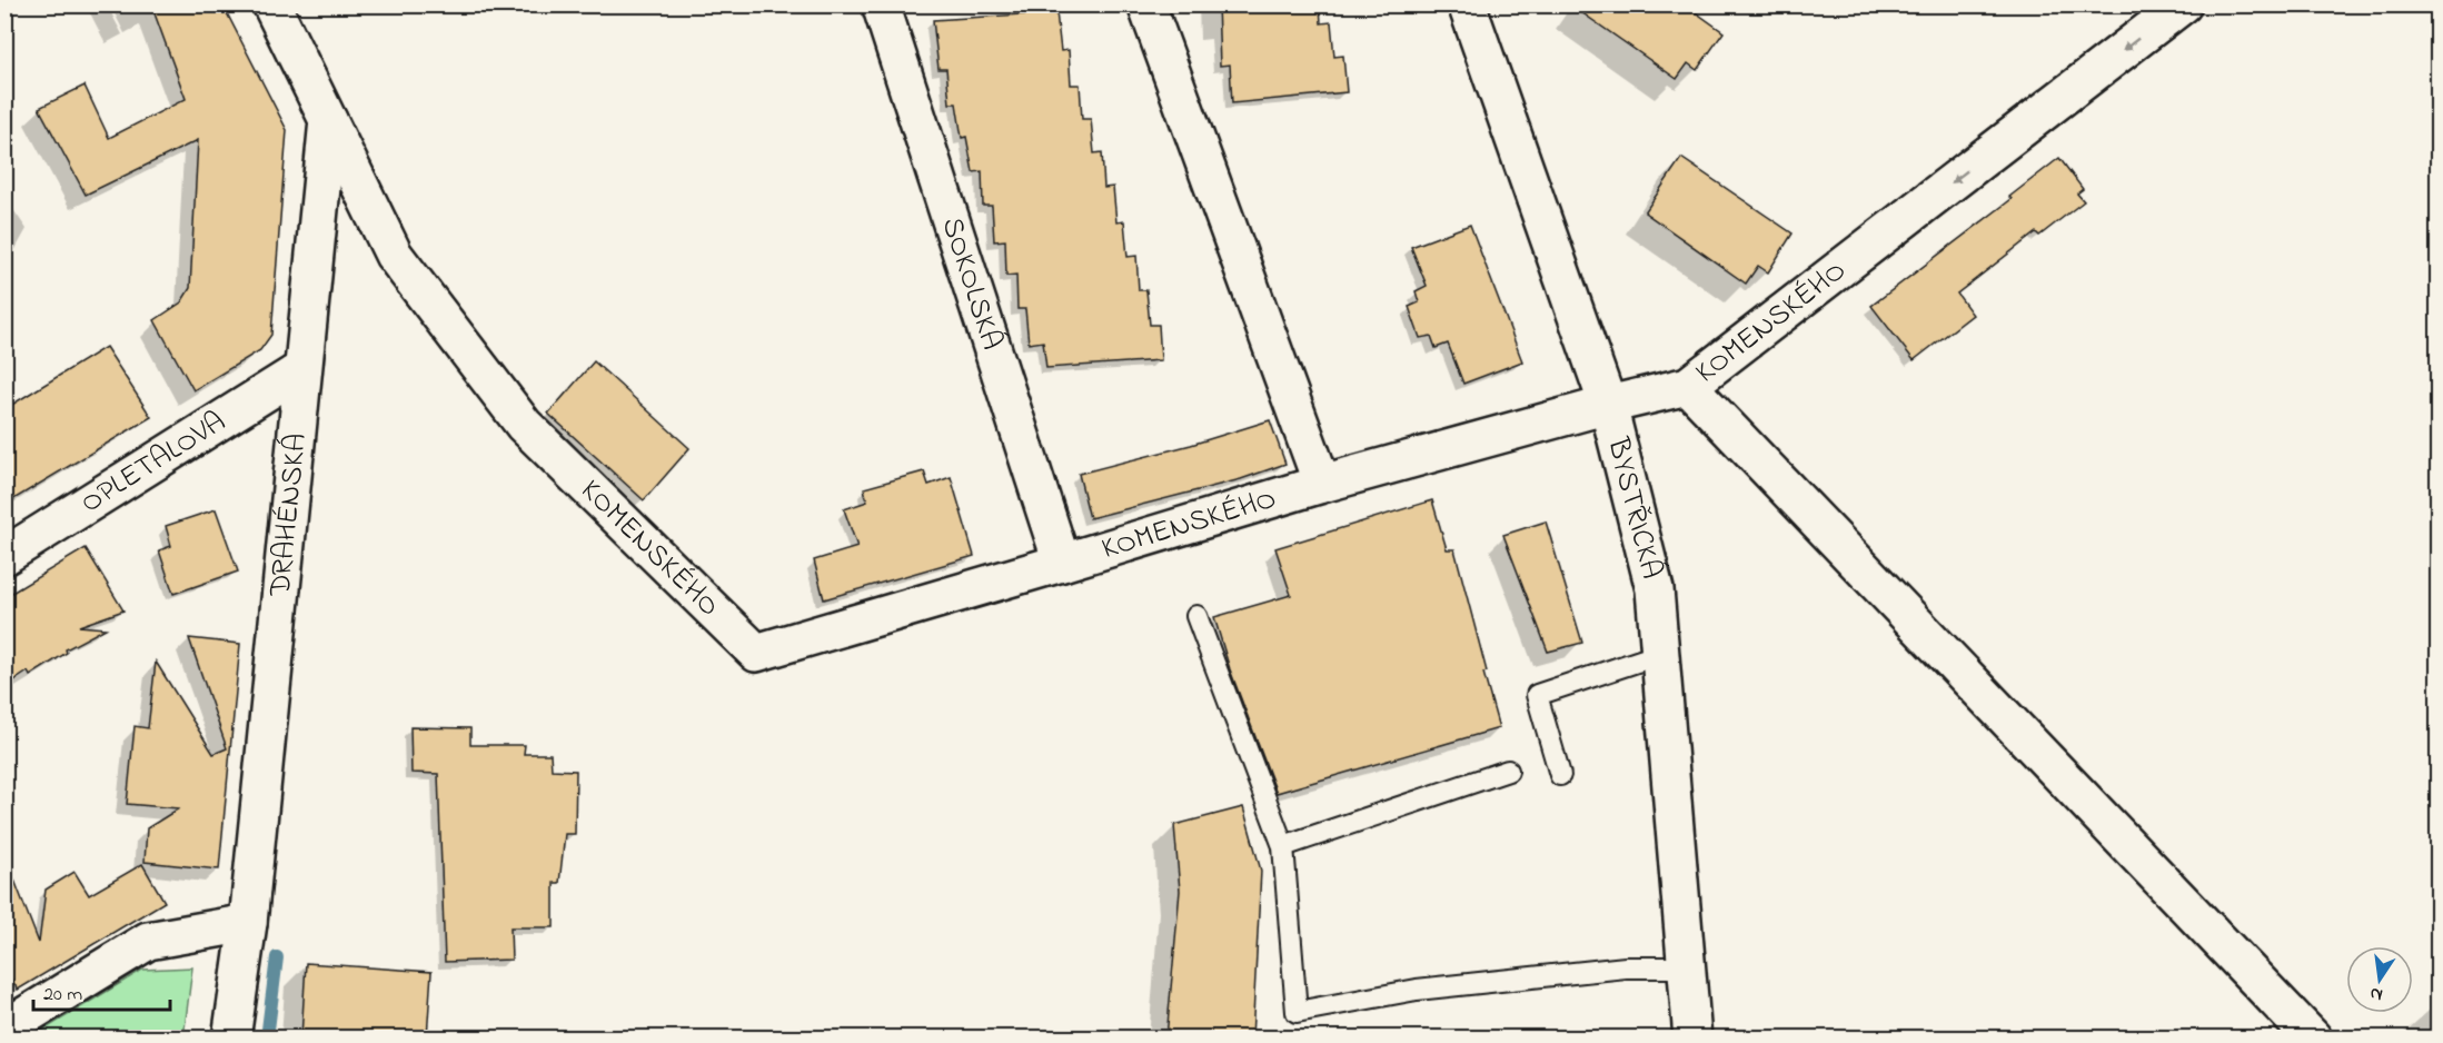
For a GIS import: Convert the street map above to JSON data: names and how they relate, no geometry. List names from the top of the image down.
{
  "streets": {
    "street": [
      "SOKOLSKÁ",
      "KOMENSKÉHO",
      "OPLETALOVA",
      "BYSTŘICKÁ",
      "DRAHÉNSKÁ"
    ]
  },
  "crossings": [
    ["SOKOLSKÁ", "KOMENSKÉHO"],
    ["KOMENSKÉHO", "BYSTŘICKÁ"],
    ["KOMENSKÉHO", "DRAHÉNSKÁ"],
    ["OPLETALOVA", "DRAHÉNSKÁ"]
  ],
  "scale_bar": "20 m",
  "north": "bottom"
}
